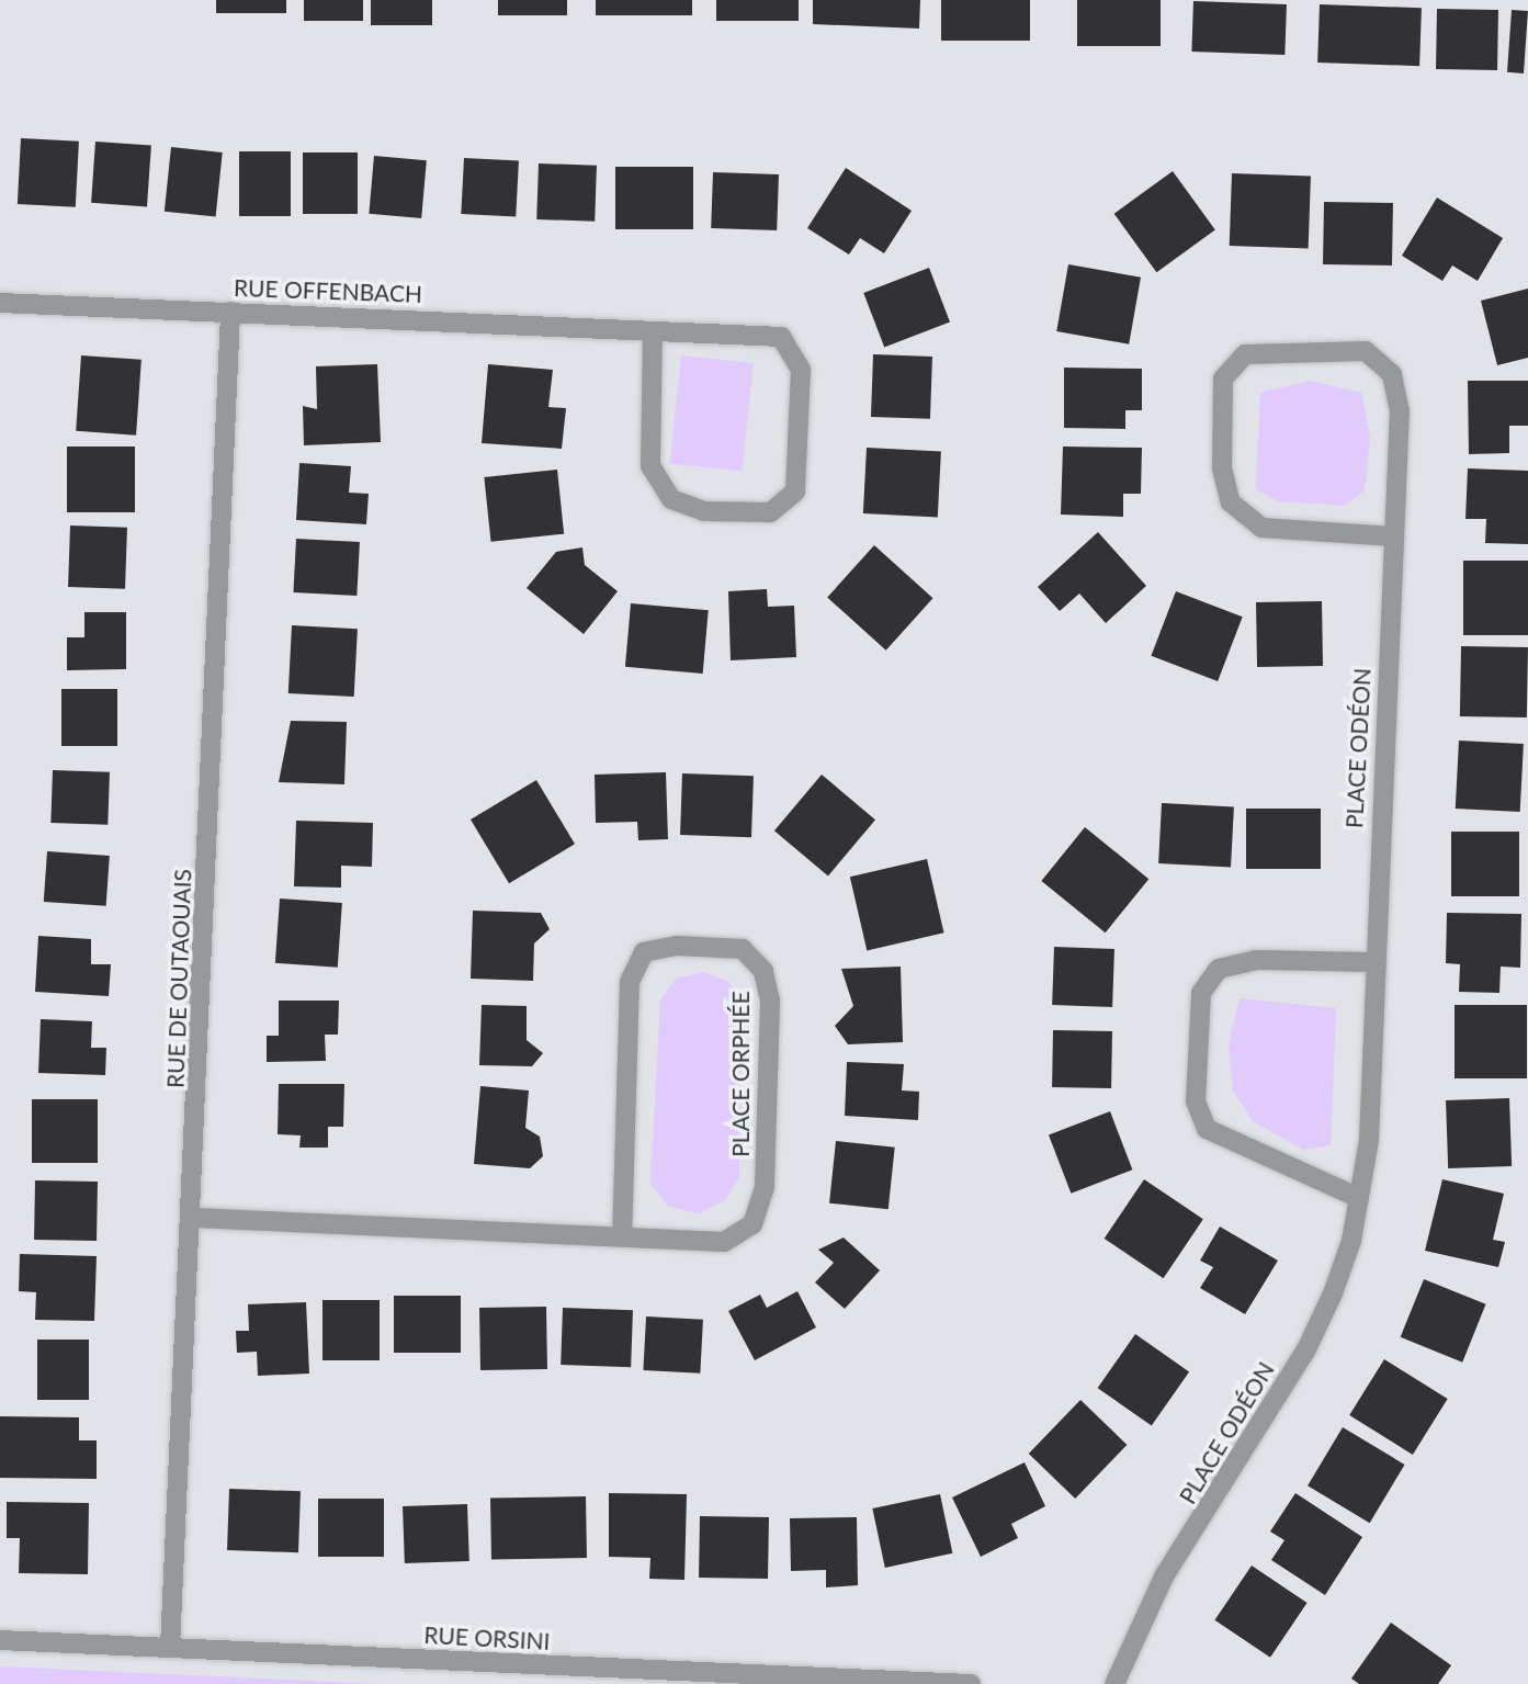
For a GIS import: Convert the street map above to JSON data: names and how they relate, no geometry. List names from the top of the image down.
{
  "streets": {
    "street": [
      "RUE OFFENBACH",
      "PLACE ODÉON",
      "RUE DE OUTAOUAIS",
      "PLACE ORPHÉE",
      "RUE ORSINI"
    ]
  },
  "crossings": [
    ["RUE OFFENBACH", "RUE DE OUTAOUAIS"],
    ["RUE DE OUTAOUAIS", "PLACE ORPHÉE"],
    ["RUE DE OUTAOUAIS", "RUE ORSINI"]
  ]
}
